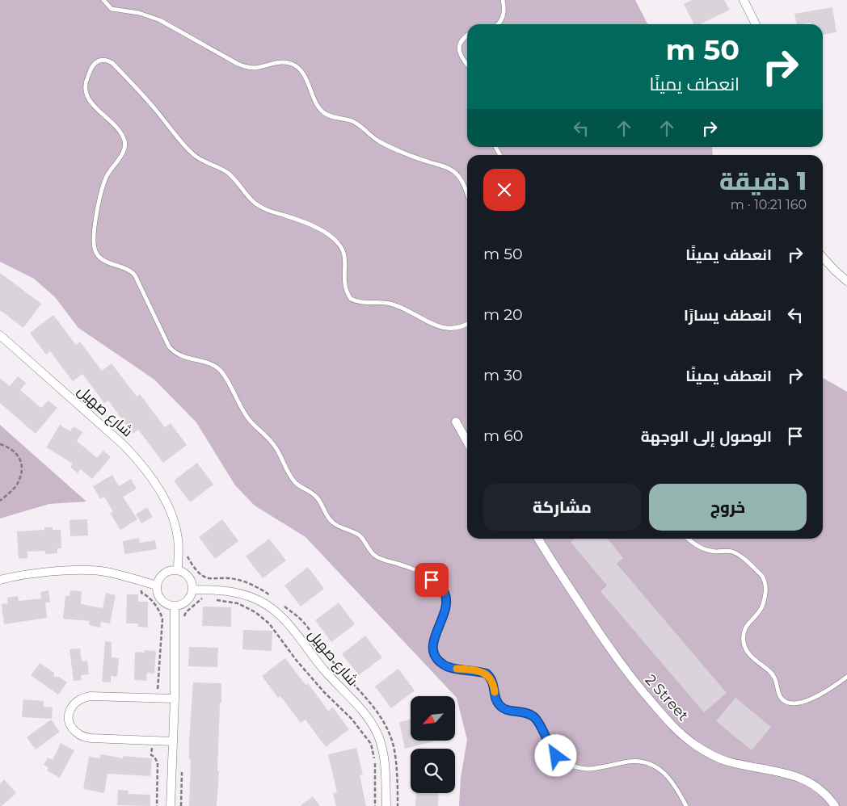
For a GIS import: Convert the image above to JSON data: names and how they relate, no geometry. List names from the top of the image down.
{
  "streets": {
    "street": ["شارع صهيل", "2 Street"]
  },
  "north": "bottom left",
  "page": {
    "turn": ["50 m", "انعطف يمينًا"],
    "heading": ["1 دقيقة", "160 m · 10:21"],
    "list": [
      {
        "name": "انعطف يمينًا",
        "value": "50 m"
      },
      {
        "name": "انعطف يسارًا",
        "value": "20 m"
      },
      {
        "name": "انعطف يمينًا",
        "value": "30 m"
      },
      {
        "name": "الوصول إلى الوجهة",
        "value": "60 m"
      }
    ],
    "buttons": ["خروج", "مشاركة"]
  }
}
